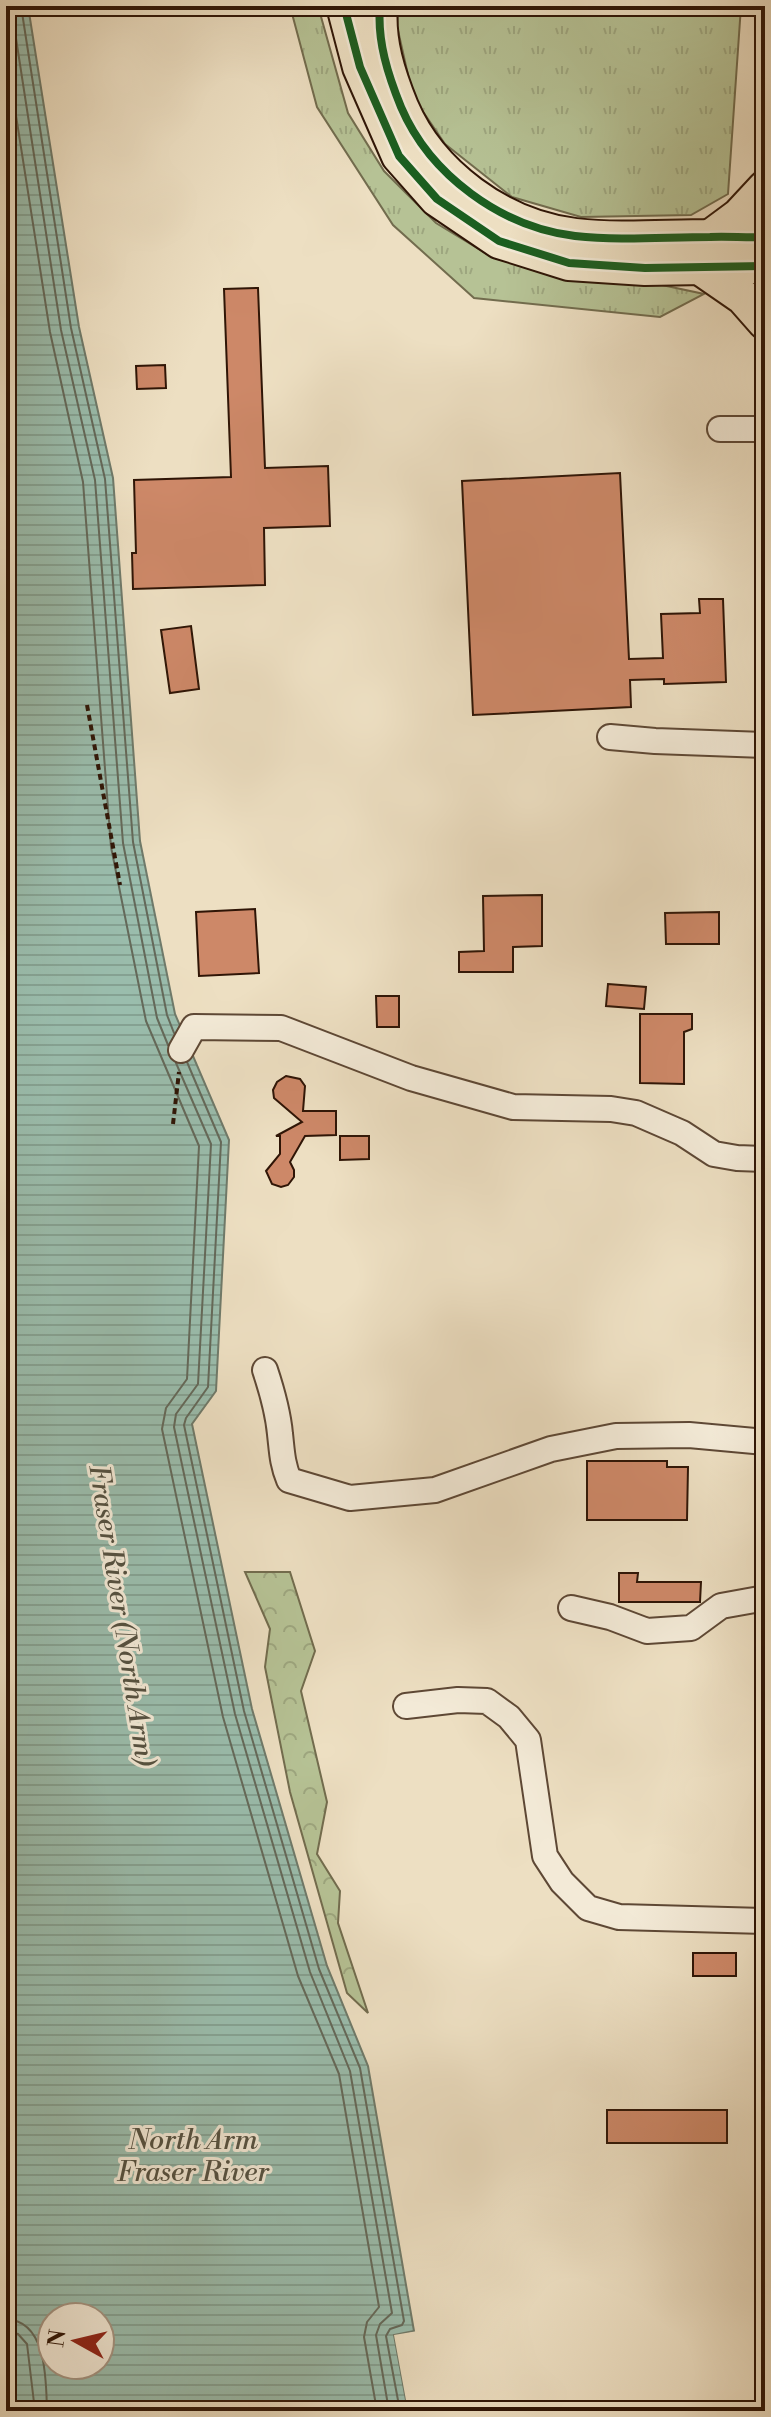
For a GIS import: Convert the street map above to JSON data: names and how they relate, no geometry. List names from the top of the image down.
{
  "water": ["Fraser River (North Arm)", "North Arm Fraser River"],
  "north": "left"
}
